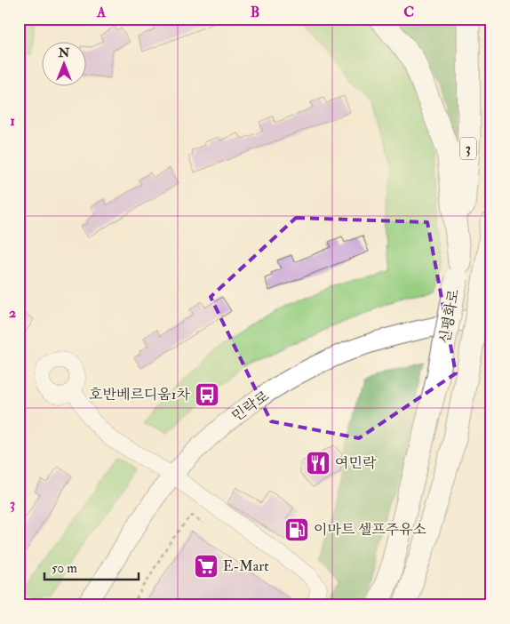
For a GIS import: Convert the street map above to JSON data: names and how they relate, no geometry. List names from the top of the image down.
{
  "streets": {
    "highway": ["3", "신평화로"],
    "main road": ["민락로"]
  },
  "places": {
    "bus stop": ["호반베르디움1차"],
    "restaurant": ["여민락"],
    "fuel station": ["이마트 셀프주유소"],
    "supermarket": ["E-Mart"]
  },
  "scale_bar": "50 m",
  "north": "top",
  "grid": {
    "columns": ["A", "B", "C"],
    "rows": ["1", "2", "3"]
  }
}
